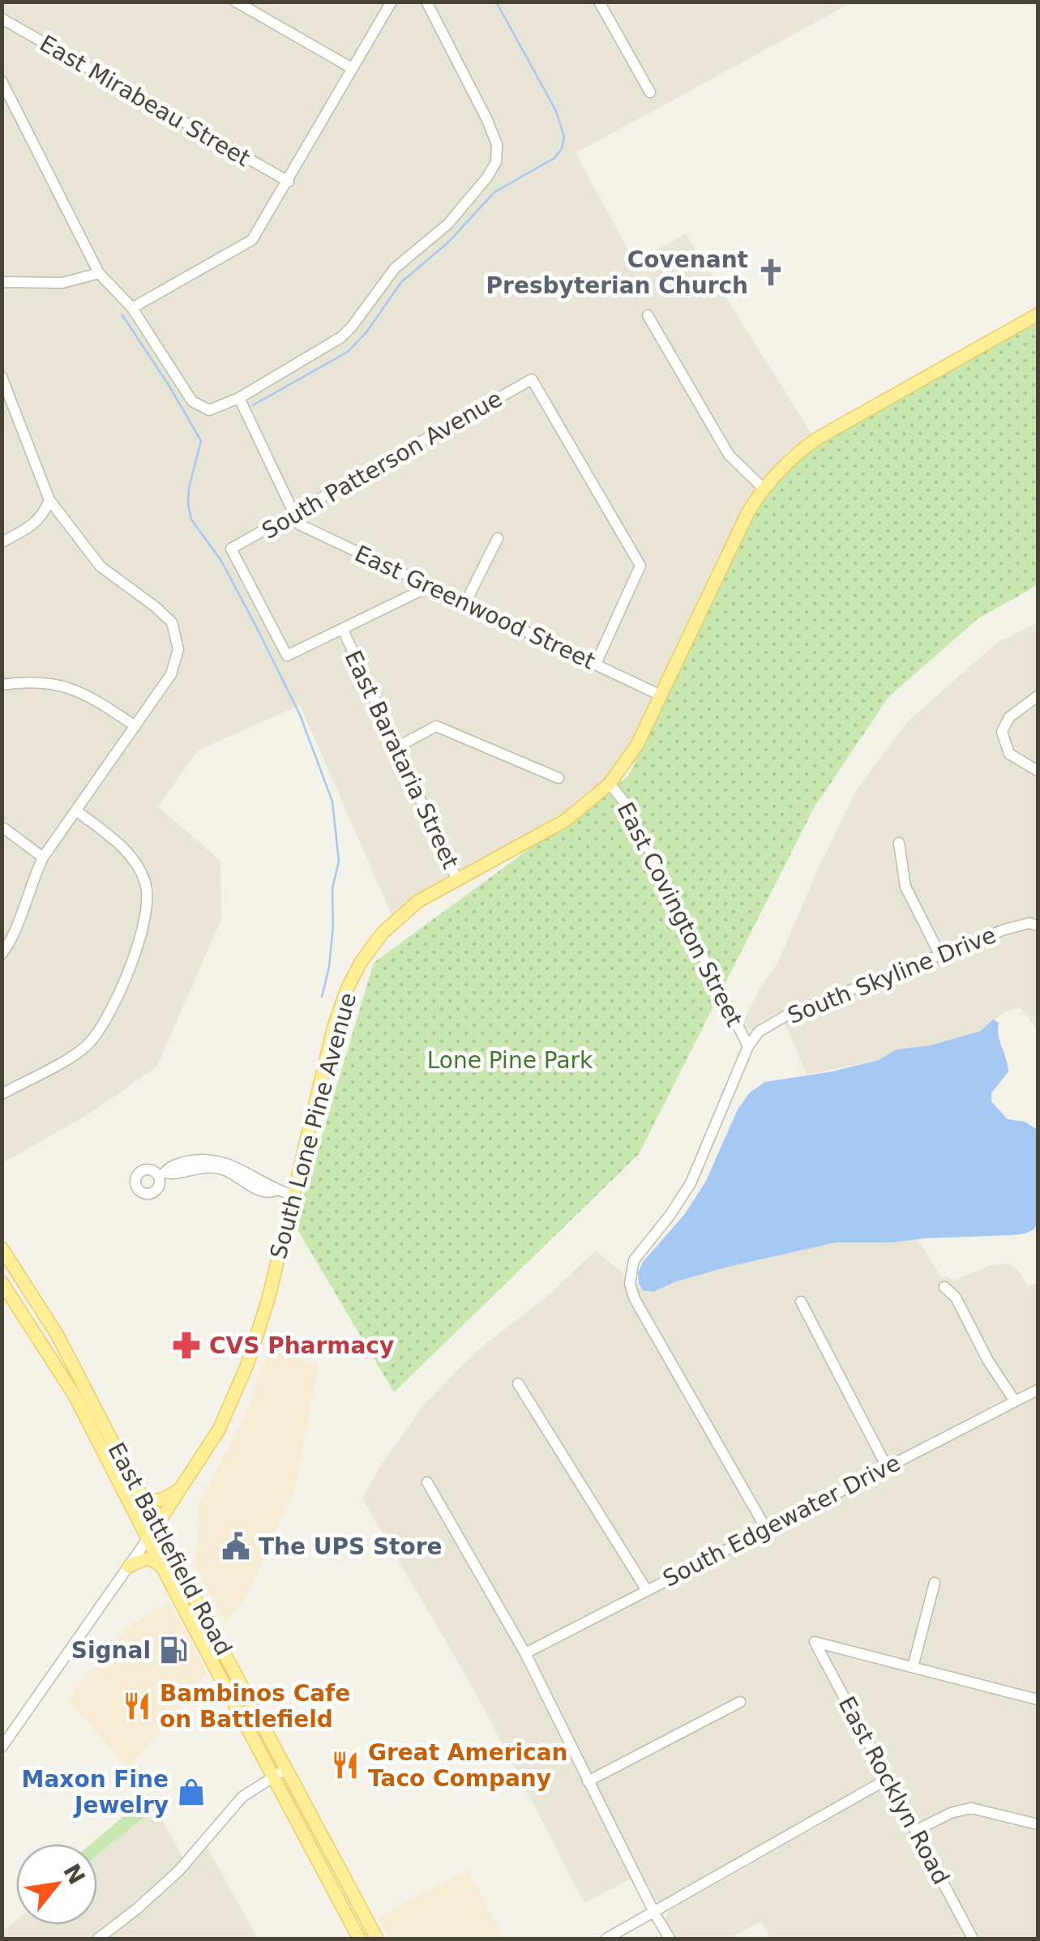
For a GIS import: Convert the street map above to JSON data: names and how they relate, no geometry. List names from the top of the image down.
{
  "streets": {
    "main road": ["South Lone Pine Avenue", "East Battlefield Road"],
    "street": [
      "East Mirabeau Street",
      "South Patterson Avenue",
      "East Greenwood Street",
      "East Barataria Street",
      "East Covington Street",
      "South Skyline Drive",
      "South Edgewater Drive",
      "East Rocklyn Road"
    ]
  },
  "crossings": [
    ["South Patterson Avenue", "East Greenwood Street"],
    ["South Patterson Avenue", "East Barataria Street"],
    ["East Greenwood Street", "South Lone Pine Avenue"],
    ["East Barataria Street", "South Lone Pine Avenue"],
    ["East Covington Street", "South Skyline Drive"],
    ["East Covington Street", "South Lone Pine Avenue"],
    ["South Skyline Drive", "South Edgewater Drive"],
    ["South Lone Pine Avenue", "East Battlefield Road"]
  ],
  "parks": ["Lone Pine Park"],
  "places": {
    "church": ["Covenant Presbyterian Church"],
    "pharmacy": ["CVS Pharmacy"],
    "public building": ["The UPS Store"],
    "fuel station": ["Signal"],
    "restaurant": ["Bambinos Cafe on Battlefield", "Great American Taco Company"],
    "shop": ["Maxon Fine Jewelry"]
  },
  "north": "top right"
}
